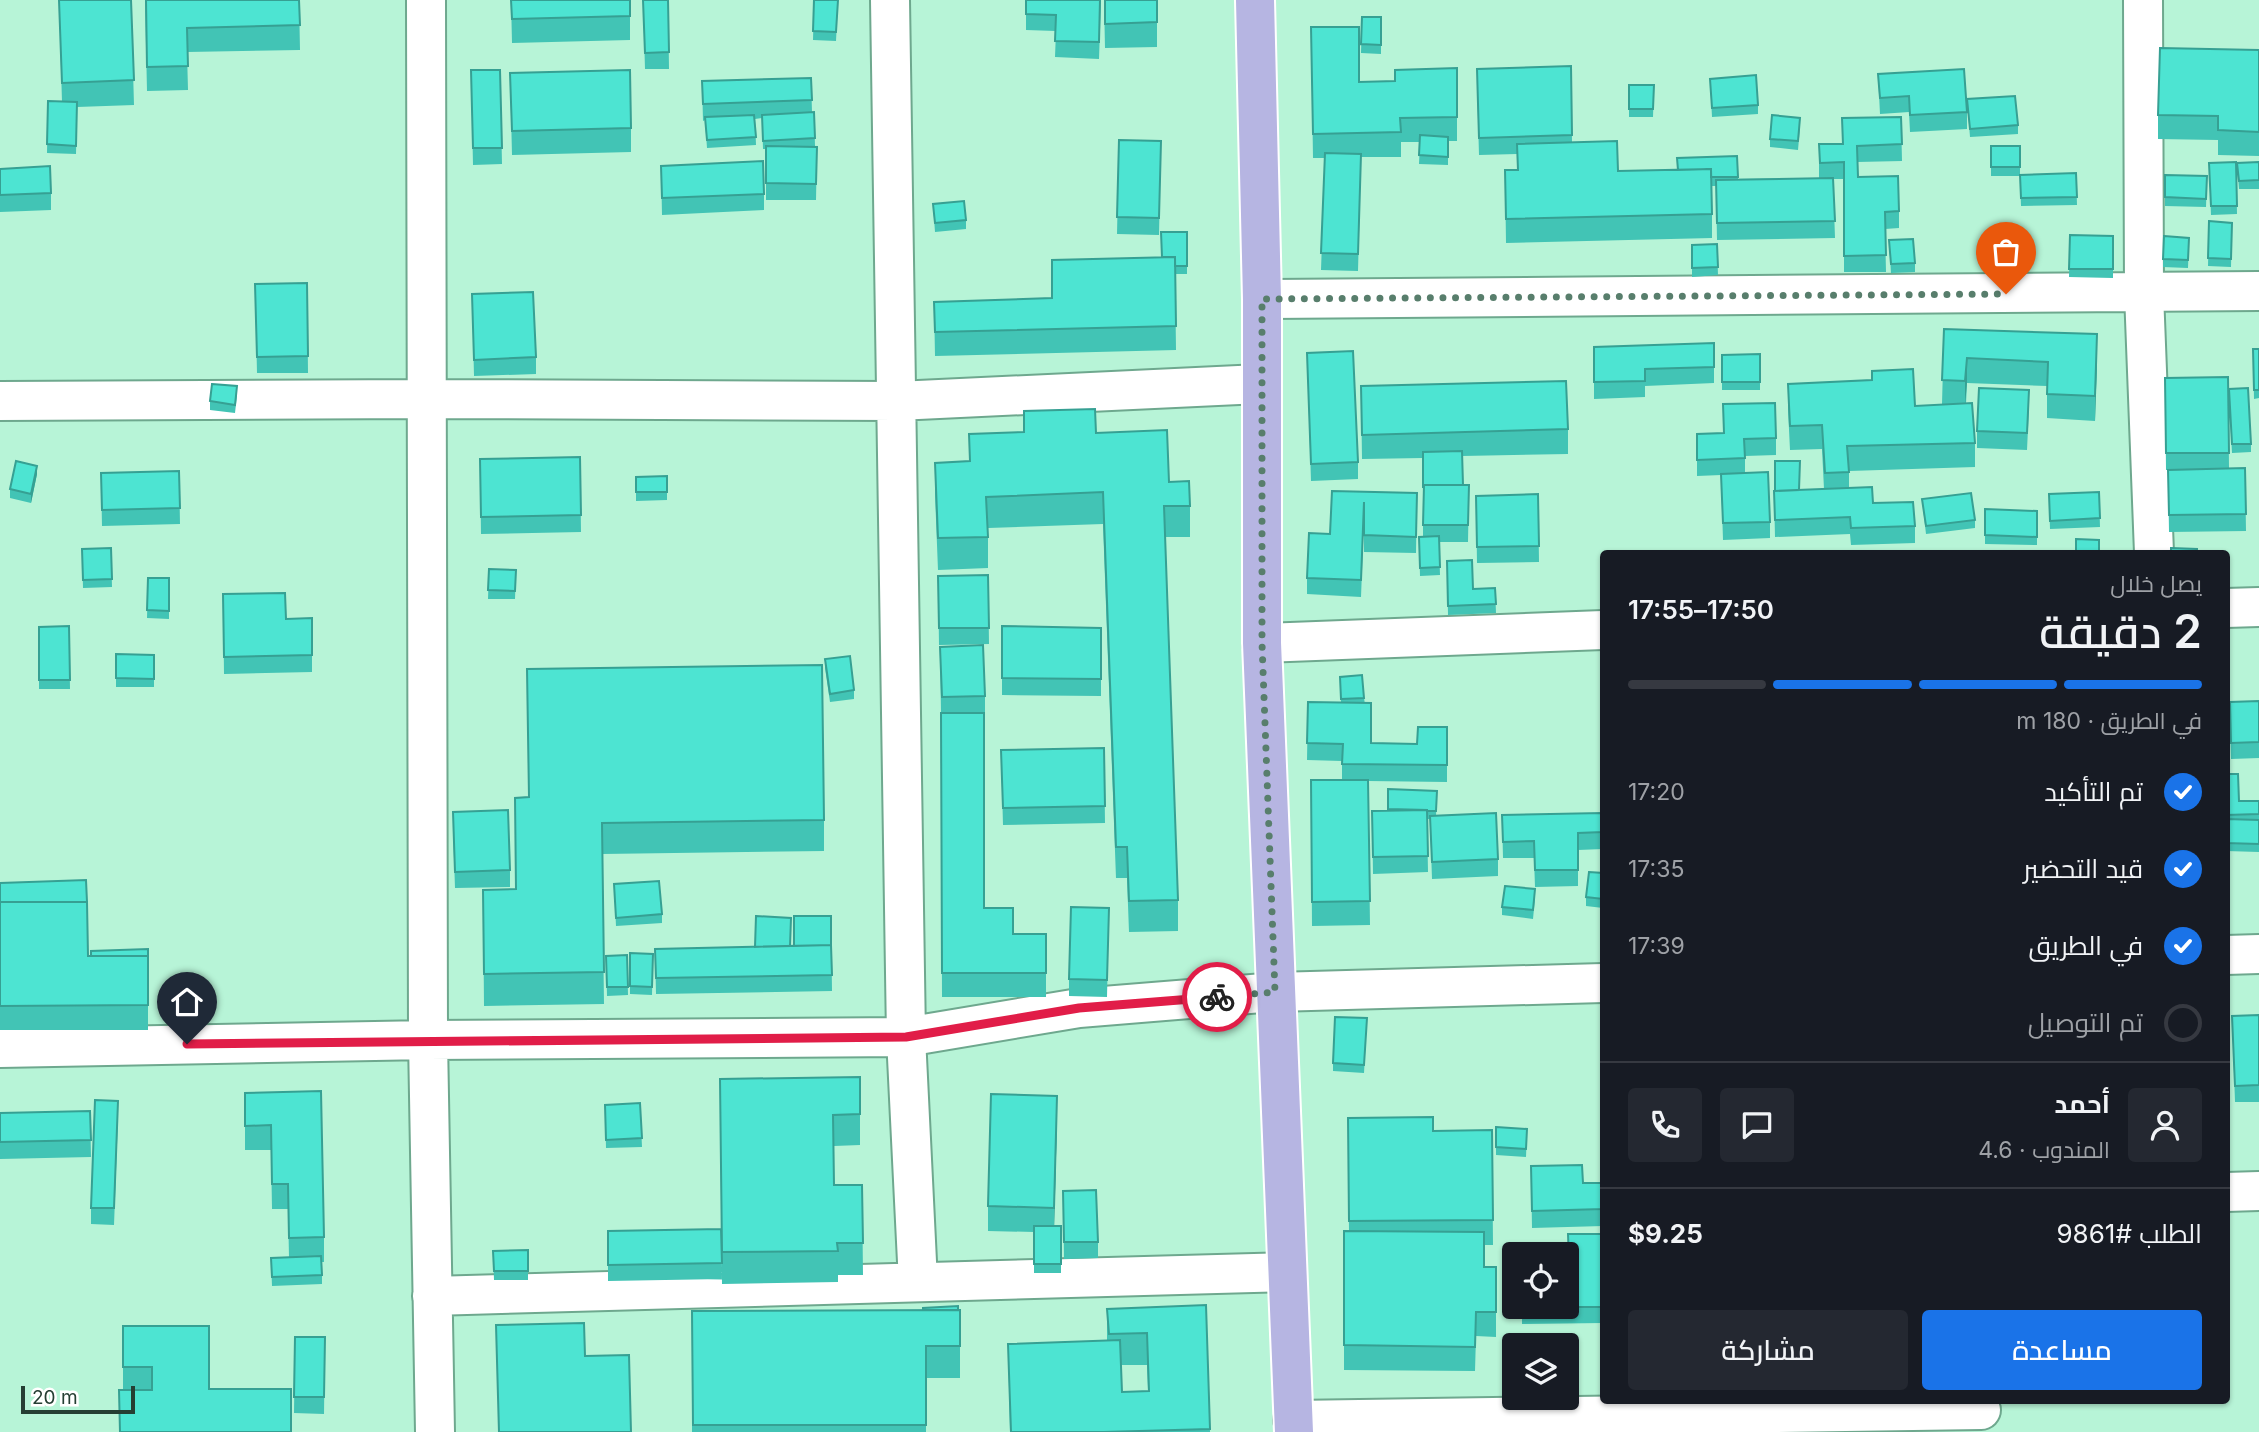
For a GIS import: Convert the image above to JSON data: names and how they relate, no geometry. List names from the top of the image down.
{
  "scale_bar": "20 m",
  "page": {
    "heading": ["2 دقيقة", "يصل خلال", "17:50–17:55"],
    "panel": [
      "أحمد",
      "المندوب · 4.6",
      "الطلب #9861",
      "$9.25"
    ],
    "bar": "في الطريق · 180 m",
    "list": [
      ["تم التأكيد", "17:20"],
      ["قيد التحضير", "17:35"],
      ["في الطريق", "17:39"],
      "تم التوصيل"
    ],
    "buttons": ["مساعدة", "مشاركة"],
    "scale": "20 m"
  }
}
